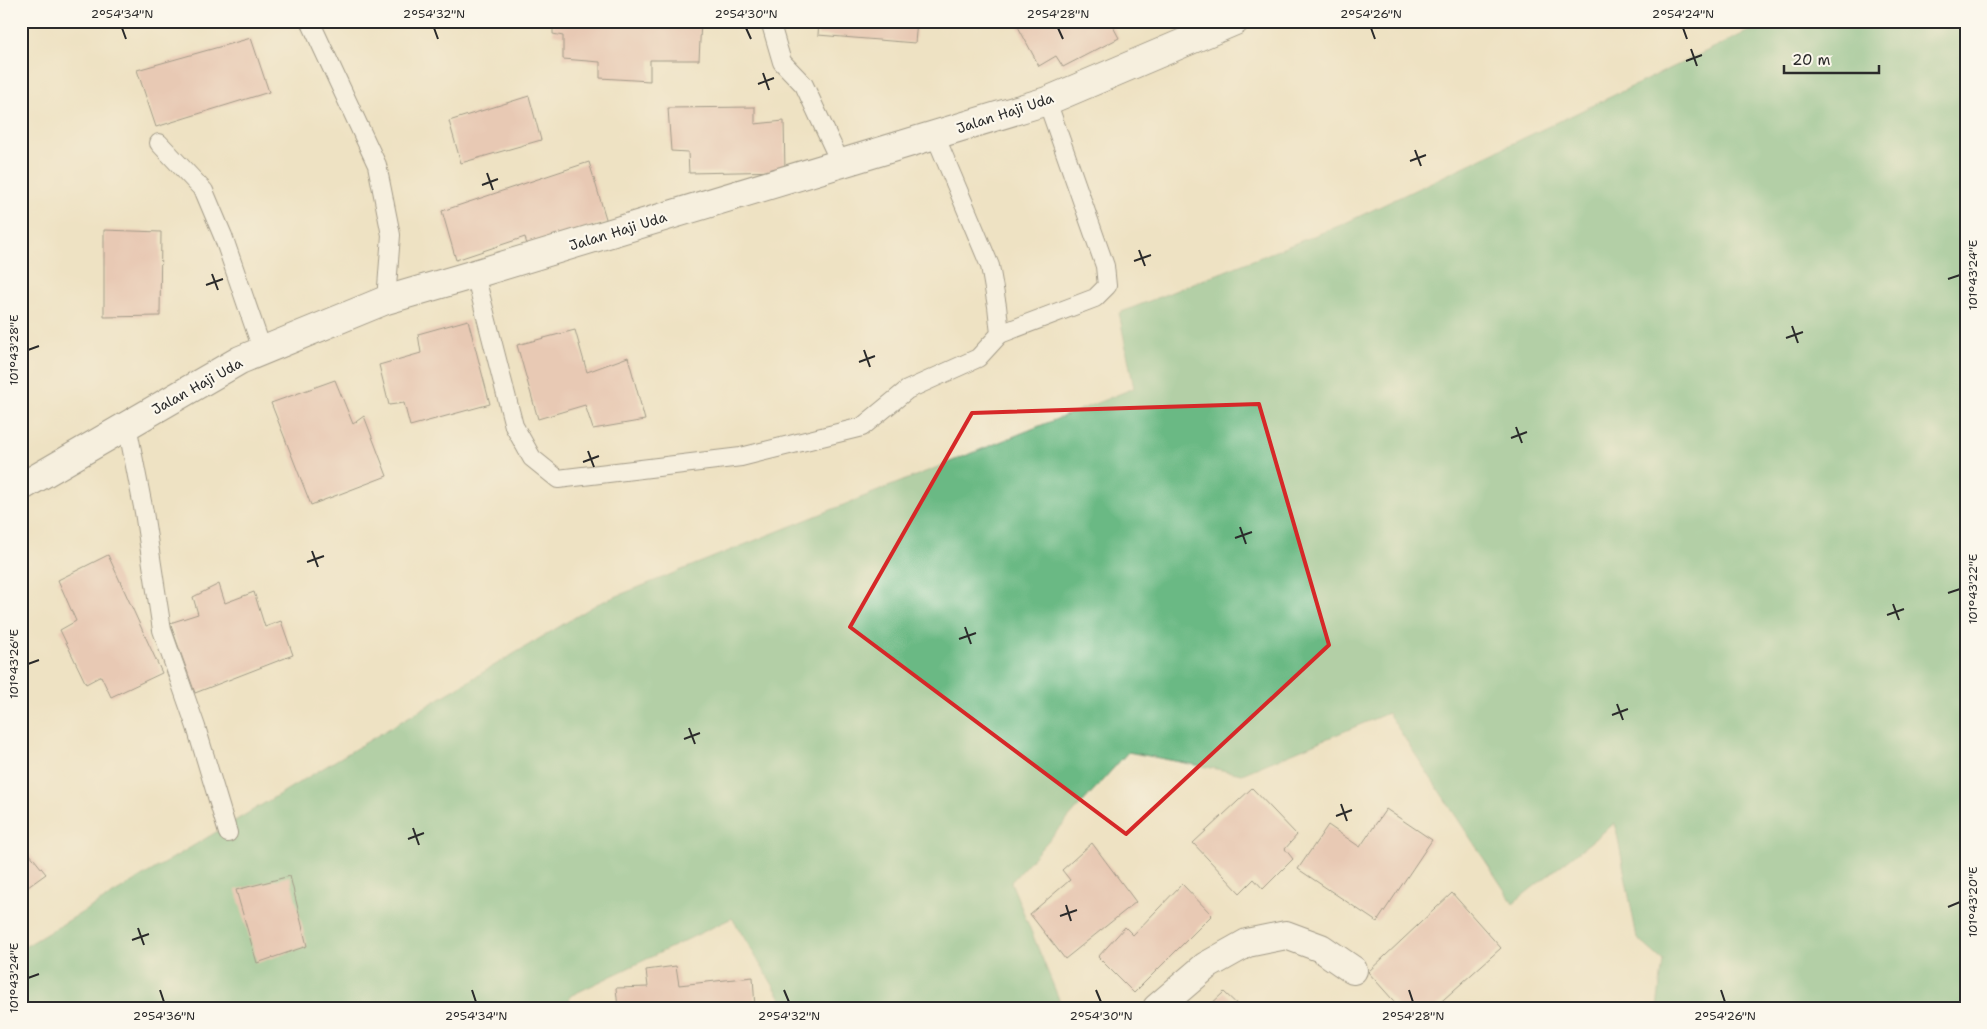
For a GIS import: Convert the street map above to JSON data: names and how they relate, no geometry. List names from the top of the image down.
{
  "streets": {
    "street": ["Jalan Haji Uda"]
  },
  "scale_bar": "20 m",
  "coordinates": [
    "2°54'34\"N",
    "2°54'32\"N",
    "2°54'30\"N",
    "2°54'28\"N",
    "2°54'26\"N",
    "2°54'24\"N",
    "101°43'24\"E",
    "101°43'28\"E",
    "101°43'22\"E",
    "101°43'26\"E",
    "101°43'20\"E",
    "2°54'36\"N"
  ]
}
